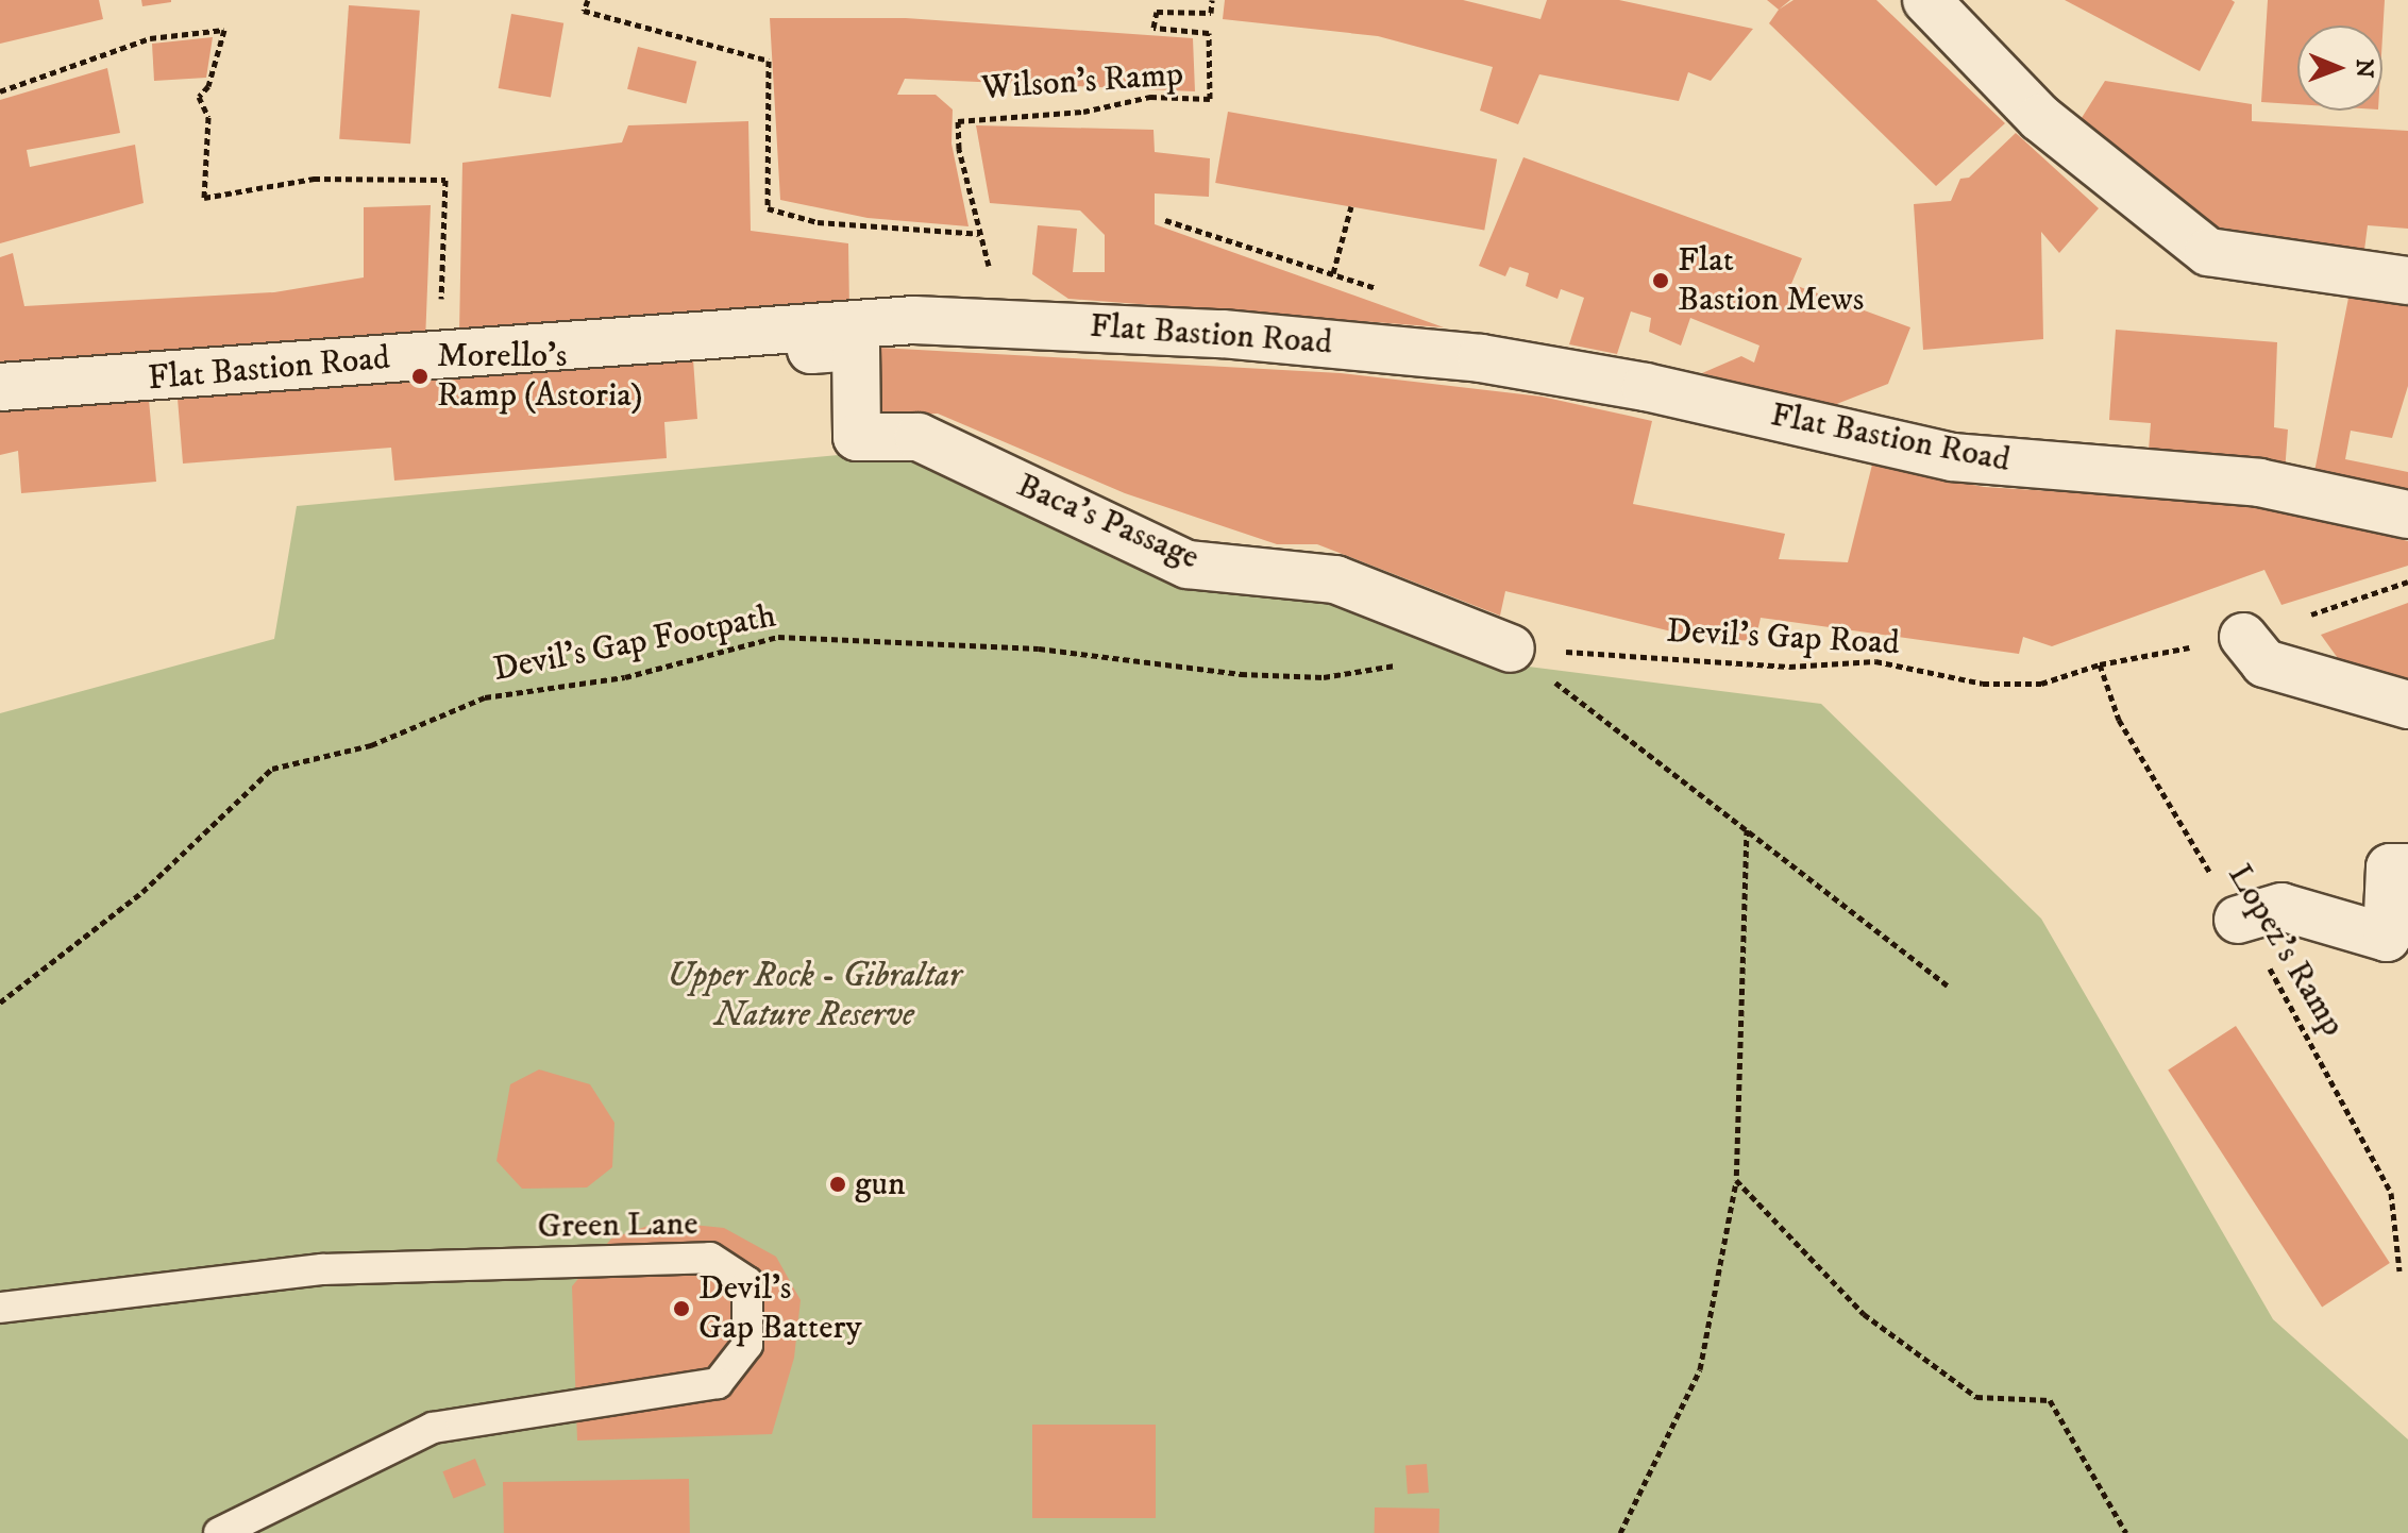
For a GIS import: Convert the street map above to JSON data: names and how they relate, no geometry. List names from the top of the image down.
{
  "streets": {
    "street": ["Flat Bastion Road", "Baca's Passage"],
    "lane": ["Green Lane"],
    "path": [
      "Wilson's Ramp",
      "Devil's Gap Road",
      "Devil's Gap Footpath",
      "Lopez's Ramp"
    ]
  },
  "crossings": [
    ["Flat Bastion Road", "Baca's Passage"],
    ["Baca's Passage", "Devil's Gap Road"],
    ["Devil's Gap Road", "Lopez's Ramp"]
  ],
  "parks": ["Upper Rock - Gibraltar Nature Reserve"],
  "places": [
    "Flat Bastion Mews",
    "Morello's Ramp (Astoria)",
    "gun",
    "Devil's Gap Battery"
  ],
  "north": "right"
}
